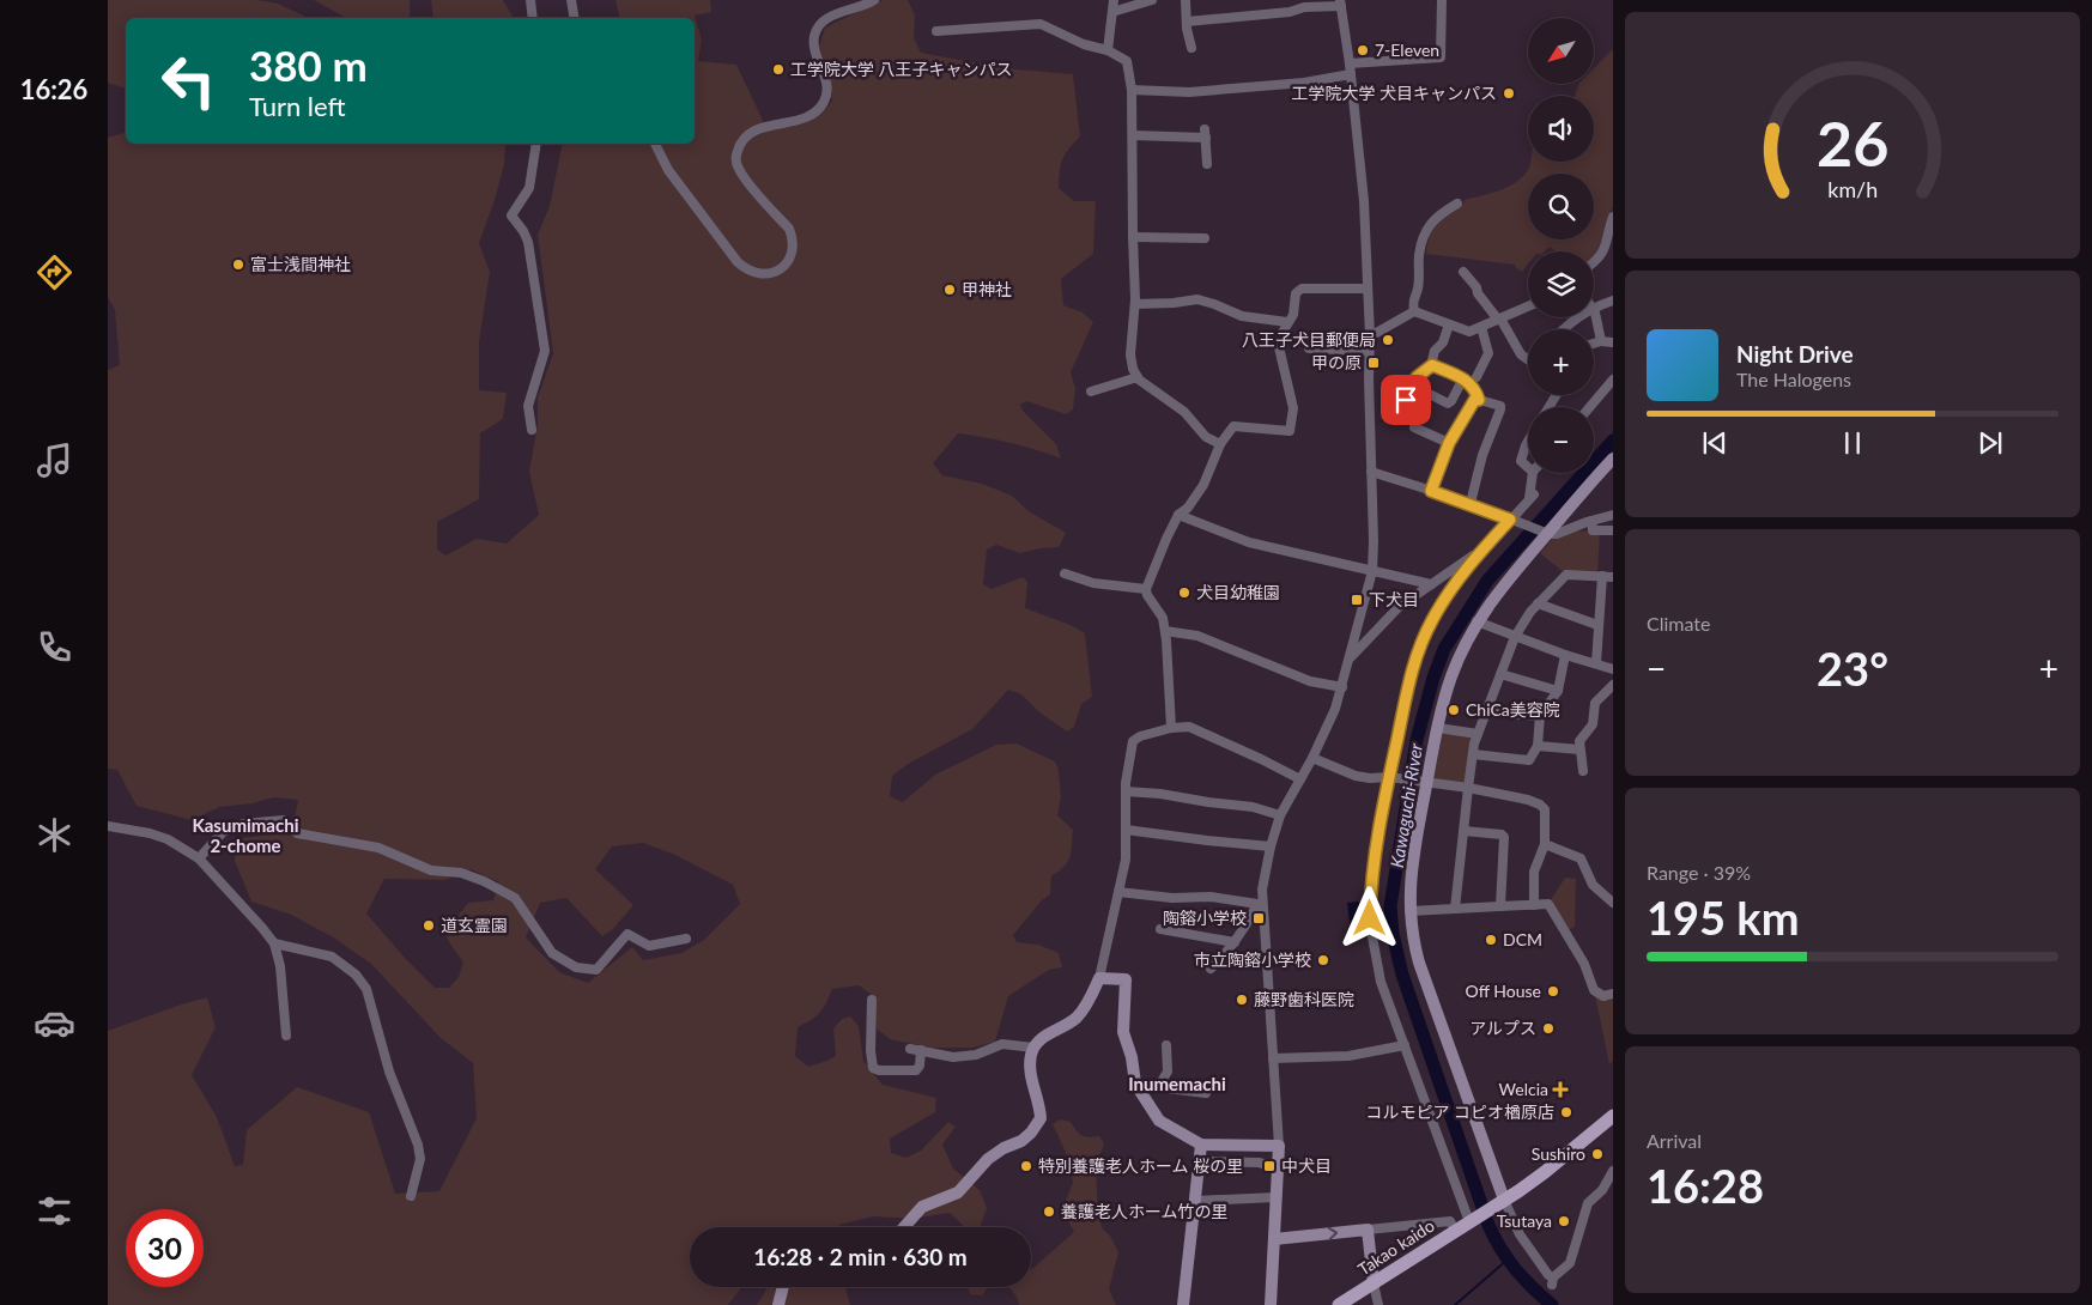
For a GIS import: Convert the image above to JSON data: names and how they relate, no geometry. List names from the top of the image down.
{
  "streets": {
    "main road": ["Takao kaido"]
  },
  "districts": ["Kasumimachi 2-chome", "Inumemachi"],
  "water": ["Kawaguchi-River"],
  "places": {
    "other": [
      "7-Eleven",
      "工学院大学 八王子キャンパス",
      "工学院大学 犬目キャンパス",
      "富士浅間神社",
      "甲神社",
      "八王子犬目郵便局",
      "犬目幼稚園",
      "ChiCa美容院",
      "道玄霊園",
      "DCM",
      "市立陶鎔小学校",
      "Off House",
      "藤野歯科医院",
      "アルプス",
      "コルモピア コピオ楢原店",
      "Sushiro",
      "特別養護老人ホーム 桜の里",
      "養護老人ホーム竹の里",
      "Tsutaya"
    ],
    "transit": [
      "甲の原",
      "下犬目",
      "陶鎔小学校",
      "中犬目"
    ],
    "health": ["Welcia"]
  },
  "north": "bottom left",
  "page": {
    "tabs": "16:26",
    "map_buttons": ["+", "−"],
    "turn": ["380 m", "Turn left"],
    "song": ["Night Drive", "The Halogens"],
    "tile": [
      "Climate",
      ["Range · 39%", "195 km"],
      ["Arrival", "16:28"]
    ],
    "heat": ["−", "23°", "+"],
    "limit": "30",
    "trip": "16:28 · 2 min · 630 m",
    "gauge": ["26", "km/h"]
  }
}
